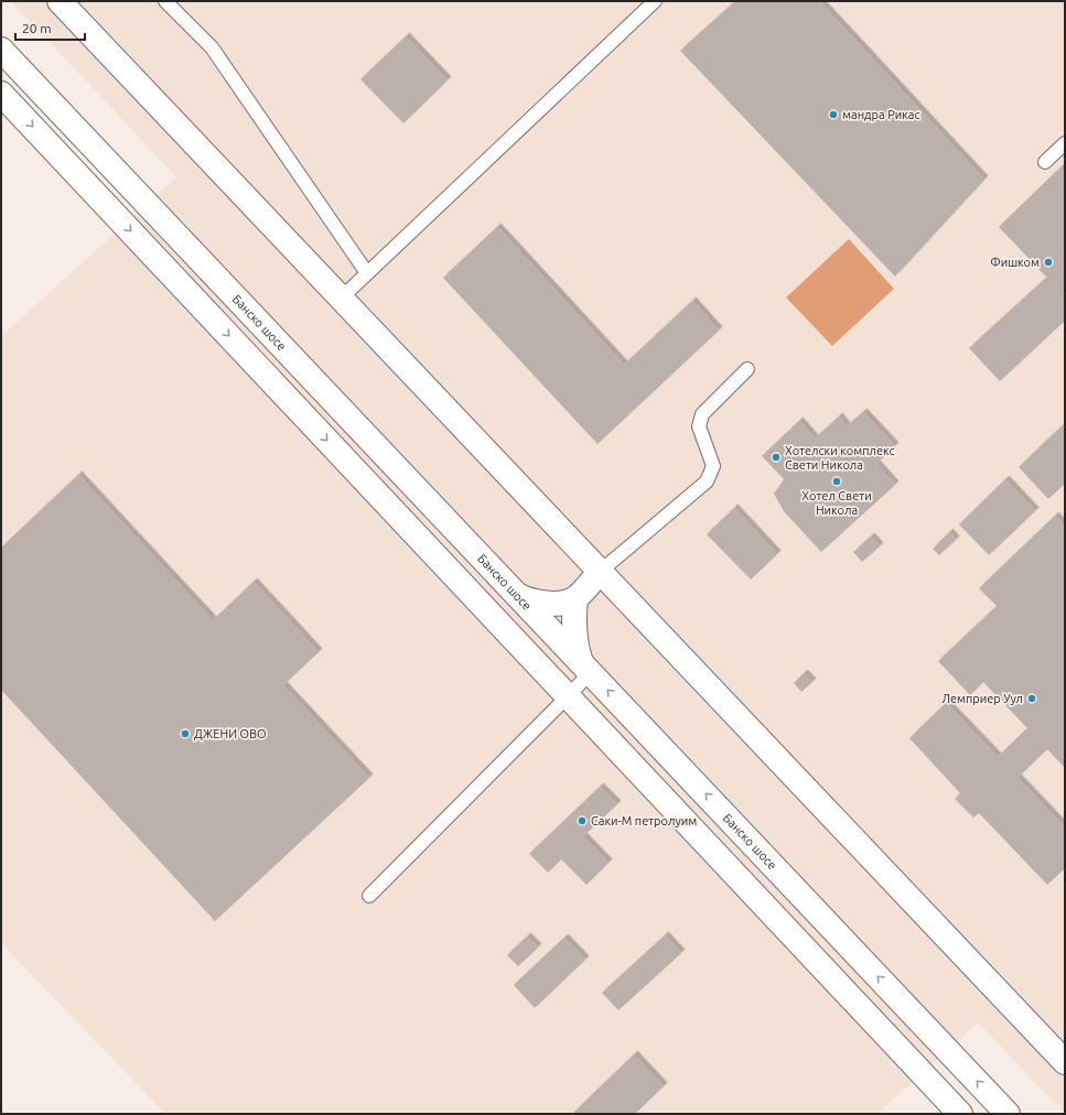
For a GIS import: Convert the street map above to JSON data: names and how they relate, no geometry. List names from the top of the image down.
{
  "streets": {
    "main road": ["Банско шосе"]
  },
  "places": [
    "мандра Рикас",
    "Фишком",
    "Хотелски комплекс Свети Никола",
    "Хотел Свети Никола",
    "Лемприер Уул",
    "ДЖЕНИ ОВО",
    "Саки-М петролуим"
  ],
  "scale_bar": "20 m"
}
